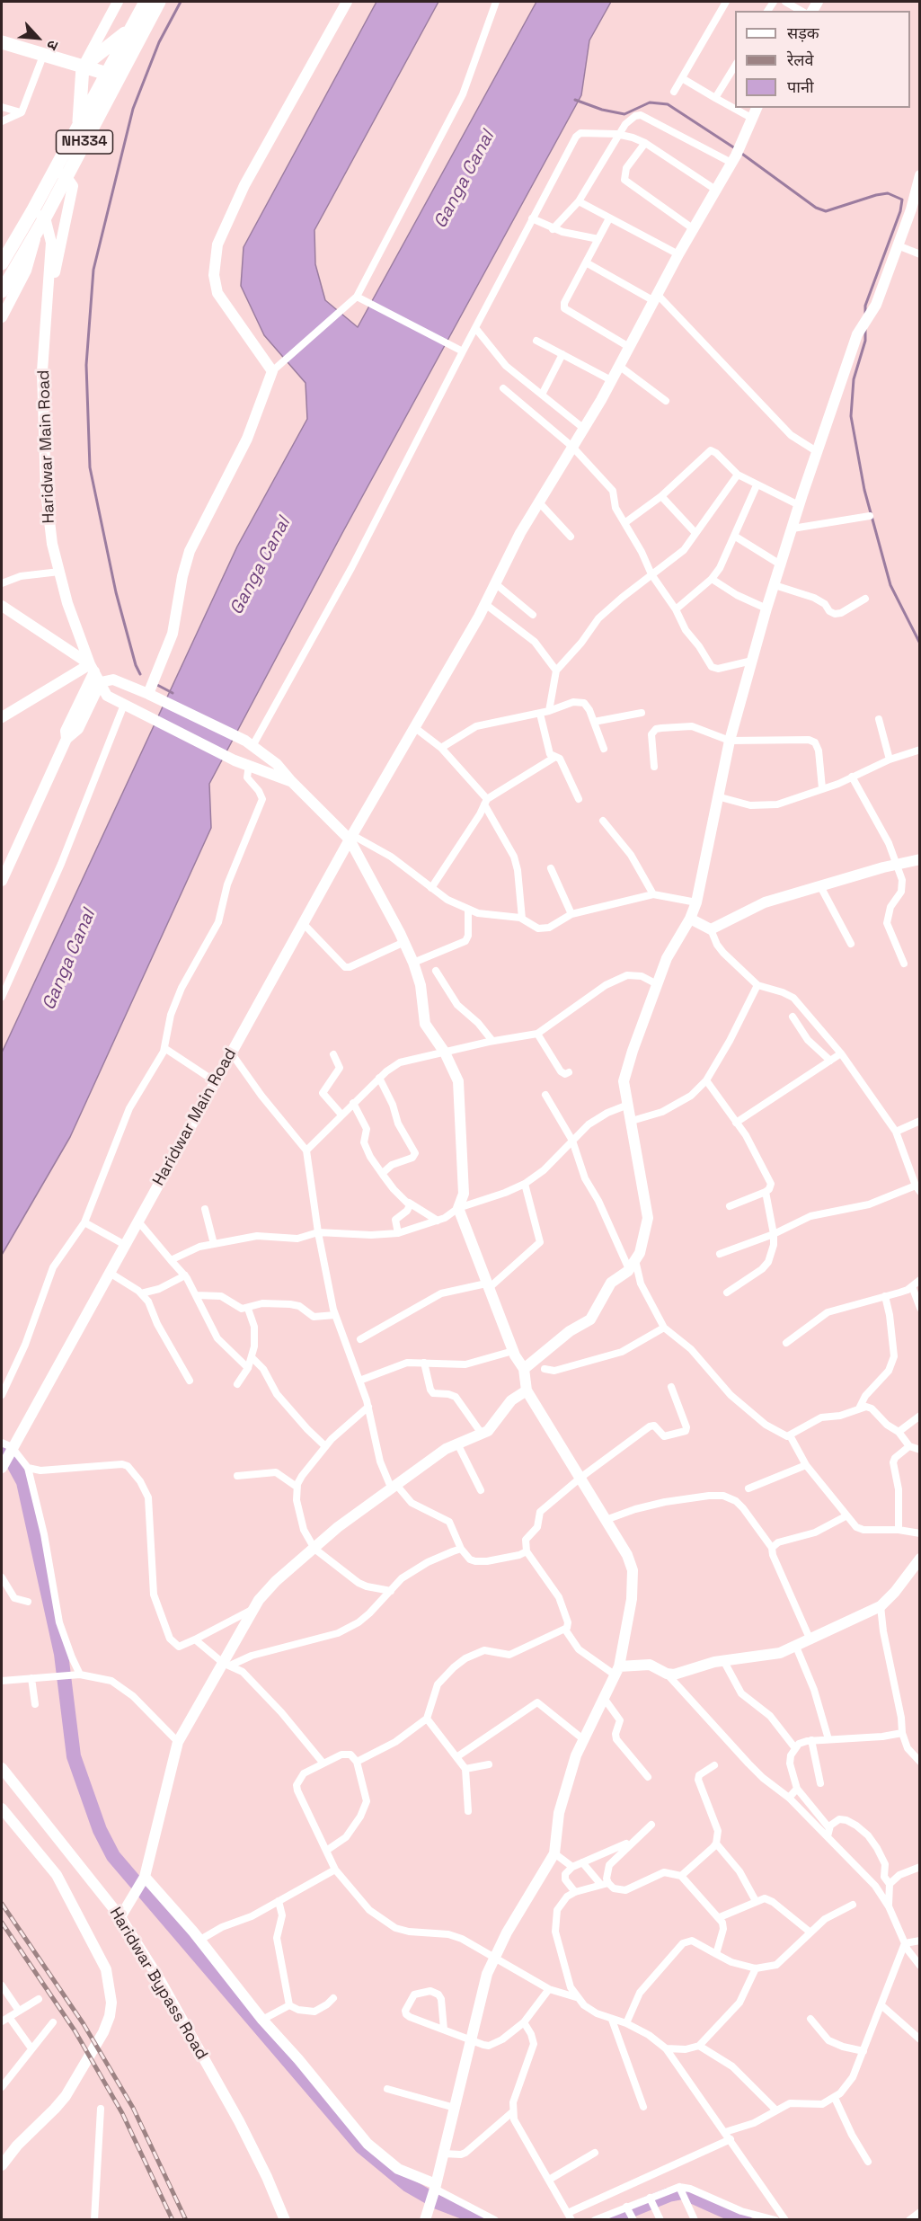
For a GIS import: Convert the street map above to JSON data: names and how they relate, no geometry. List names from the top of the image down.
{
  "streets": {
    "highway": ["NH334"],
    "street": ["Haridwar Main Road", "Haridwar Bypass Road"]
  },
  "crossings": [
    ["NH334", "Haridwar Main Road"]
  ],
  "water": ["Ganga Canal"],
  "legend": ["सड़क", "रेलवे", "पानी"],
  "north": "bottom right"
}
